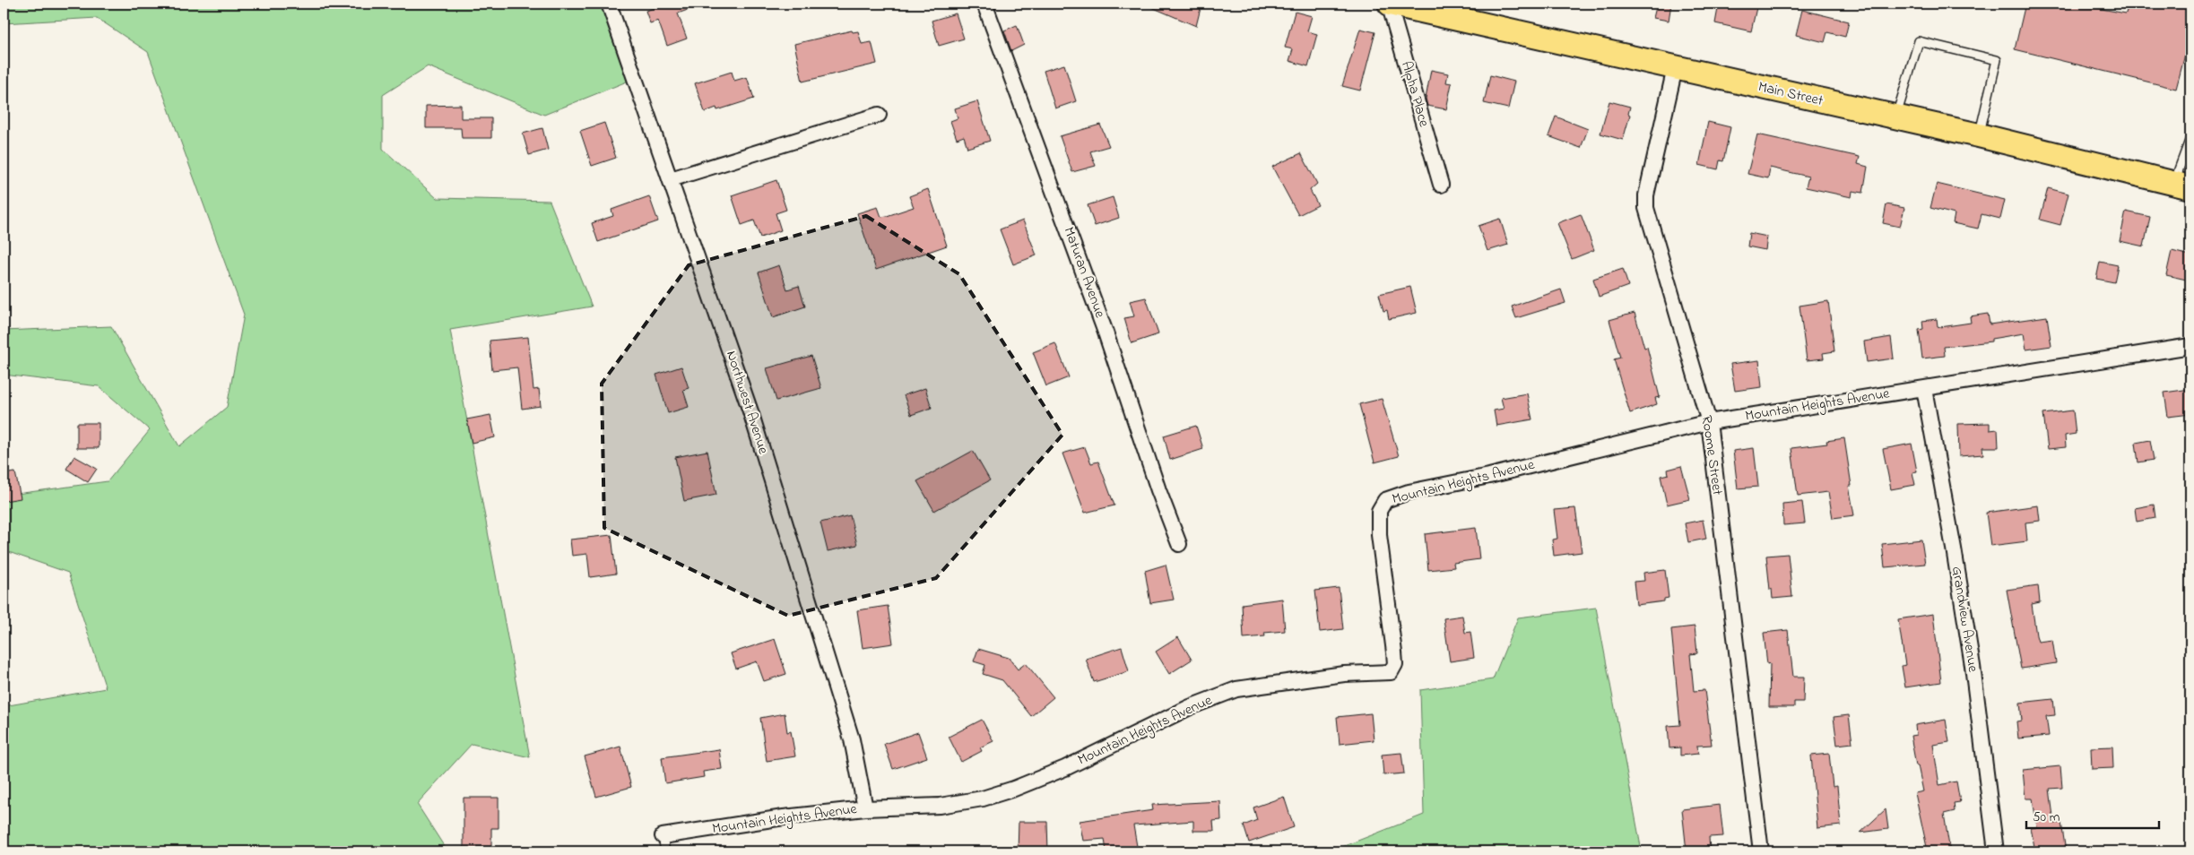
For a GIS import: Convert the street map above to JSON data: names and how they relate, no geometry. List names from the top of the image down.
{
  "streets": {
    "main road": ["Main Street"],
    "street": [
      "Alpha Place",
      "Maturan Avenue",
      "Northwest Avenue",
      "Mountain Heights Avenue",
      "Roome Street",
      "Grandview Avenue"
    ]
  },
  "crossings": [
    ["Alpha Place", "Main Street"],
    ["Main Street", "Roome Street"],
    ["Northwest Avenue", "Mountain Heights Avenue"],
    ["Mountain Heights Avenue", "Roome Street"],
    ["Mountain Heights Avenue", "Grandview Avenue"]
  ],
  "scale_bar": "50 m"
}
